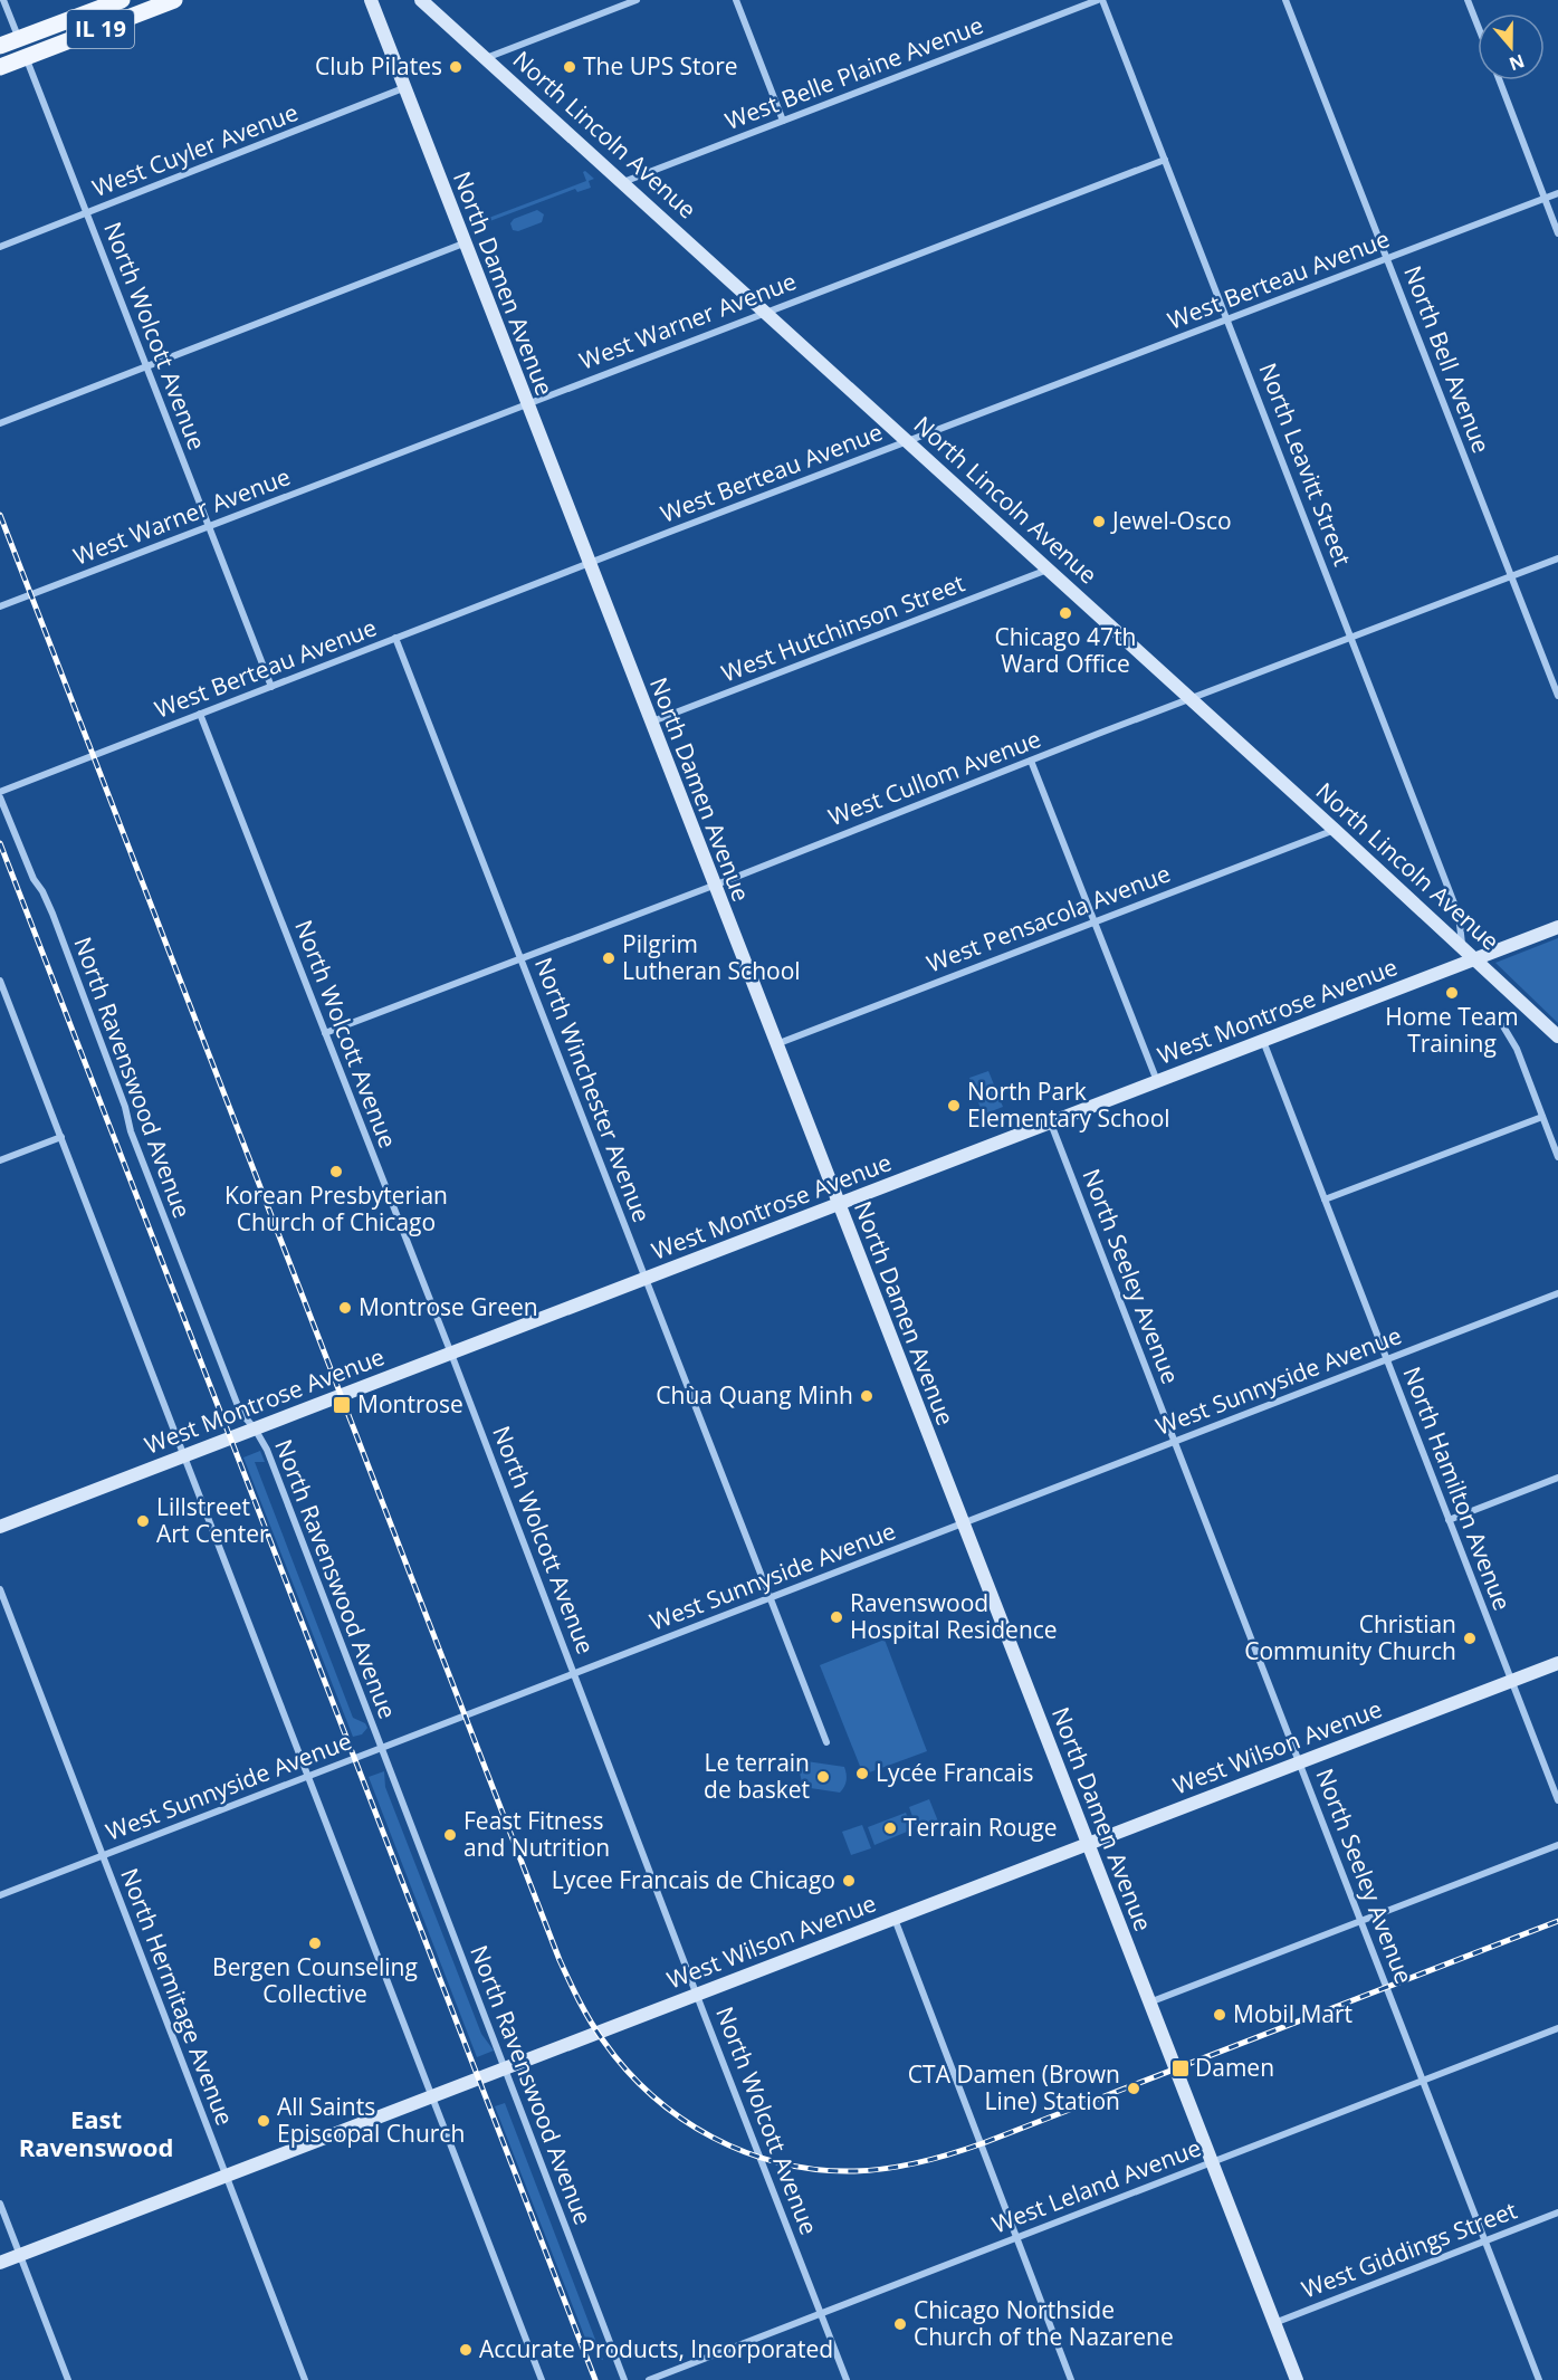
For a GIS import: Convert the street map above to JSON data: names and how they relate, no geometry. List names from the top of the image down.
{
  "streets": {
    "main road": [
      "IL 19",
      "North Lincoln Avenue",
      "North Damen Avenue",
      "West Montrose Avenue",
      "West Wilson Avenue"
    ],
    "street": [
      "West Belle Plaine Avenue",
      "West Cuyler Avenue",
      "West Berteau Avenue",
      "West Warner Avenue",
      "North Wolcott Avenue",
      "North Bell Avenue",
      "North Leavitt Street",
      "West Hutchinson Street",
      "West Cullom Avenue",
      "West Pensacola Avenue",
      "North Ravenswood Avenue",
      "North Winchester Avenue",
      "North Seeley Avenue",
      "West Sunnyside Avenue",
      "North Hamilton Avenue",
      "North Hermitage Avenue",
      "West Leland Avenue",
      "West Giddings Street"
    ]
  },
  "crossings": [
    ["IL 19", "North Wolcott Avenue"],
    ["West Belle Plaine Avenue", "North Lincoln Avenue"],
    ["West Belle Plaine Avenue", "North Leavitt Street"],
    ["North Lincoln Avenue", "West Berteau Avenue"],
    ["North Lincoln Avenue", "West Warner Avenue"],
    ["North Lincoln Avenue", "North Leavitt Street"],
    ["North Lincoln Avenue", "West Hutchinson Street"],
    ["North Lincoln Avenue", "West Cullom Avenue"],
    ["North Lincoln Avenue", "West Pensacola Avenue"],
    ["North Lincoln Avenue", "West Montrose Avenue"],
    ["West Cuyler Avenue", "North Damen Avenue"],
    ["West Cuyler Avenue", "North Wolcott Avenue"],
    ["West Berteau Avenue", "North Damen Avenue"],
    ["West Berteau Avenue", "North Wolcott Avenue"],
    ["West Berteau Avenue", "North Bell Avenue"],
    ["West Berteau Avenue", "North Leavitt Street"],
    ["West Berteau Avenue", "North Winchester Avenue"],
    ["North Damen Avenue", "West Warner Avenue"],
    ["North Damen Avenue", "West Hutchinson Street"],
    ["North Damen Avenue", "West Cullom Avenue"],
    ["North Damen Avenue", "West Pensacola Avenue"],
    ["North Damen Avenue", "West Montrose Avenue"],
    ["North Damen Avenue", "West Sunnyside Avenue"],
    ["North Damen Avenue", "West Wilson Avenue"],
    ["North Damen Avenue", "West Leland Avenue"],
    ["North Damen Avenue", "West Giddings Street"],
    ["West Warner Avenue", "North Wolcott Avenue"],
    ["West Warner Avenue", "North Leavitt Street"],
    ["North Wolcott Avenue", "West Cullom Avenue"],
    ["North Wolcott Avenue", "West Montrose Avenue"],
    ["North Wolcott Avenue", "West Sunnyside Avenue"],
    ["North Wolcott Avenue", "West Wilson Avenue"],
    ["North Wolcott Avenue", "West Leland Avenue"],
    ["North Bell Avenue", "West Cullom Avenue"],
    ["North Leavitt Street", "West Cullom Avenue"],
    ["West Cullom Avenue", "North Winchester Avenue"],
    ["West Montrose Avenue", "North Ravenswood Avenue"],
    ["West Montrose Avenue", "North Winchester Avenue"],
    ["West Montrose Avenue", "North Seeley Avenue"],
    ["West Montrose Avenue", "North Hamilton Avenue"],
    ["North Ravenswood Avenue", "West Sunnyside Avenue"],
    ["North Ravenswood Avenue", "West Wilson Avenue"],
    ["North Winchester Avenue", "West Sunnyside Avenue"],
    ["North Seeley Avenue", "West Sunnyside Avenue"],
    ["North Seeley Avenue", "West Wilson Avenue"],
    ["North Seeley Avenue", "West Leland Avenue"],
    ["North Seeley Avenue", "West Giddings Street"],
    ["West Sunnyside Avenue", "North Hamilton Avenue"],
    ["West Sunnyside Avenue", "North Hermitage Avenue"],
    ["North Hamilton Avenue", "West Wilson Avenue"],
    ["West Wilson Avenue", "North Hermitage Avenue"]
  ],
  "districts": ["East Ravenswood"],
  "places": {
    "other": [
      "Club Pilates",
      "The UPS Store",
      "Jewel-Osco",
      "Chicago 47th Ward Office",
      "Pilgrim Lutheran School",
      "Home Team Training",
      "North Park Elementary School",
      "Korean Presbyterian Church of Chicago",
      "Montrose Green",
      "Chùa Quang Minh",
      "Lillstreet Art Center",
      "Ravenswood Hospital Residence",
      "Christian Community Church",
      "Lycée Francais",
      "Le terrain de basket",
      "Terrain Rouge",
      "Feast Fitness and Nutrition",
      "Lycee Francais de Chicago",
      "Bergen Counseling Collective",
      "Mobil Mart",
      "CTA Damen (Brown Line) Station",
      "All Saints Episcopal Church",
      "Chicago Northside Church of the Nazarene",
      "Accurate Products, Incorporated"
    ],
    "transit": ["Montrose", "Damen"]
  },
  "north": "bottom"
}
